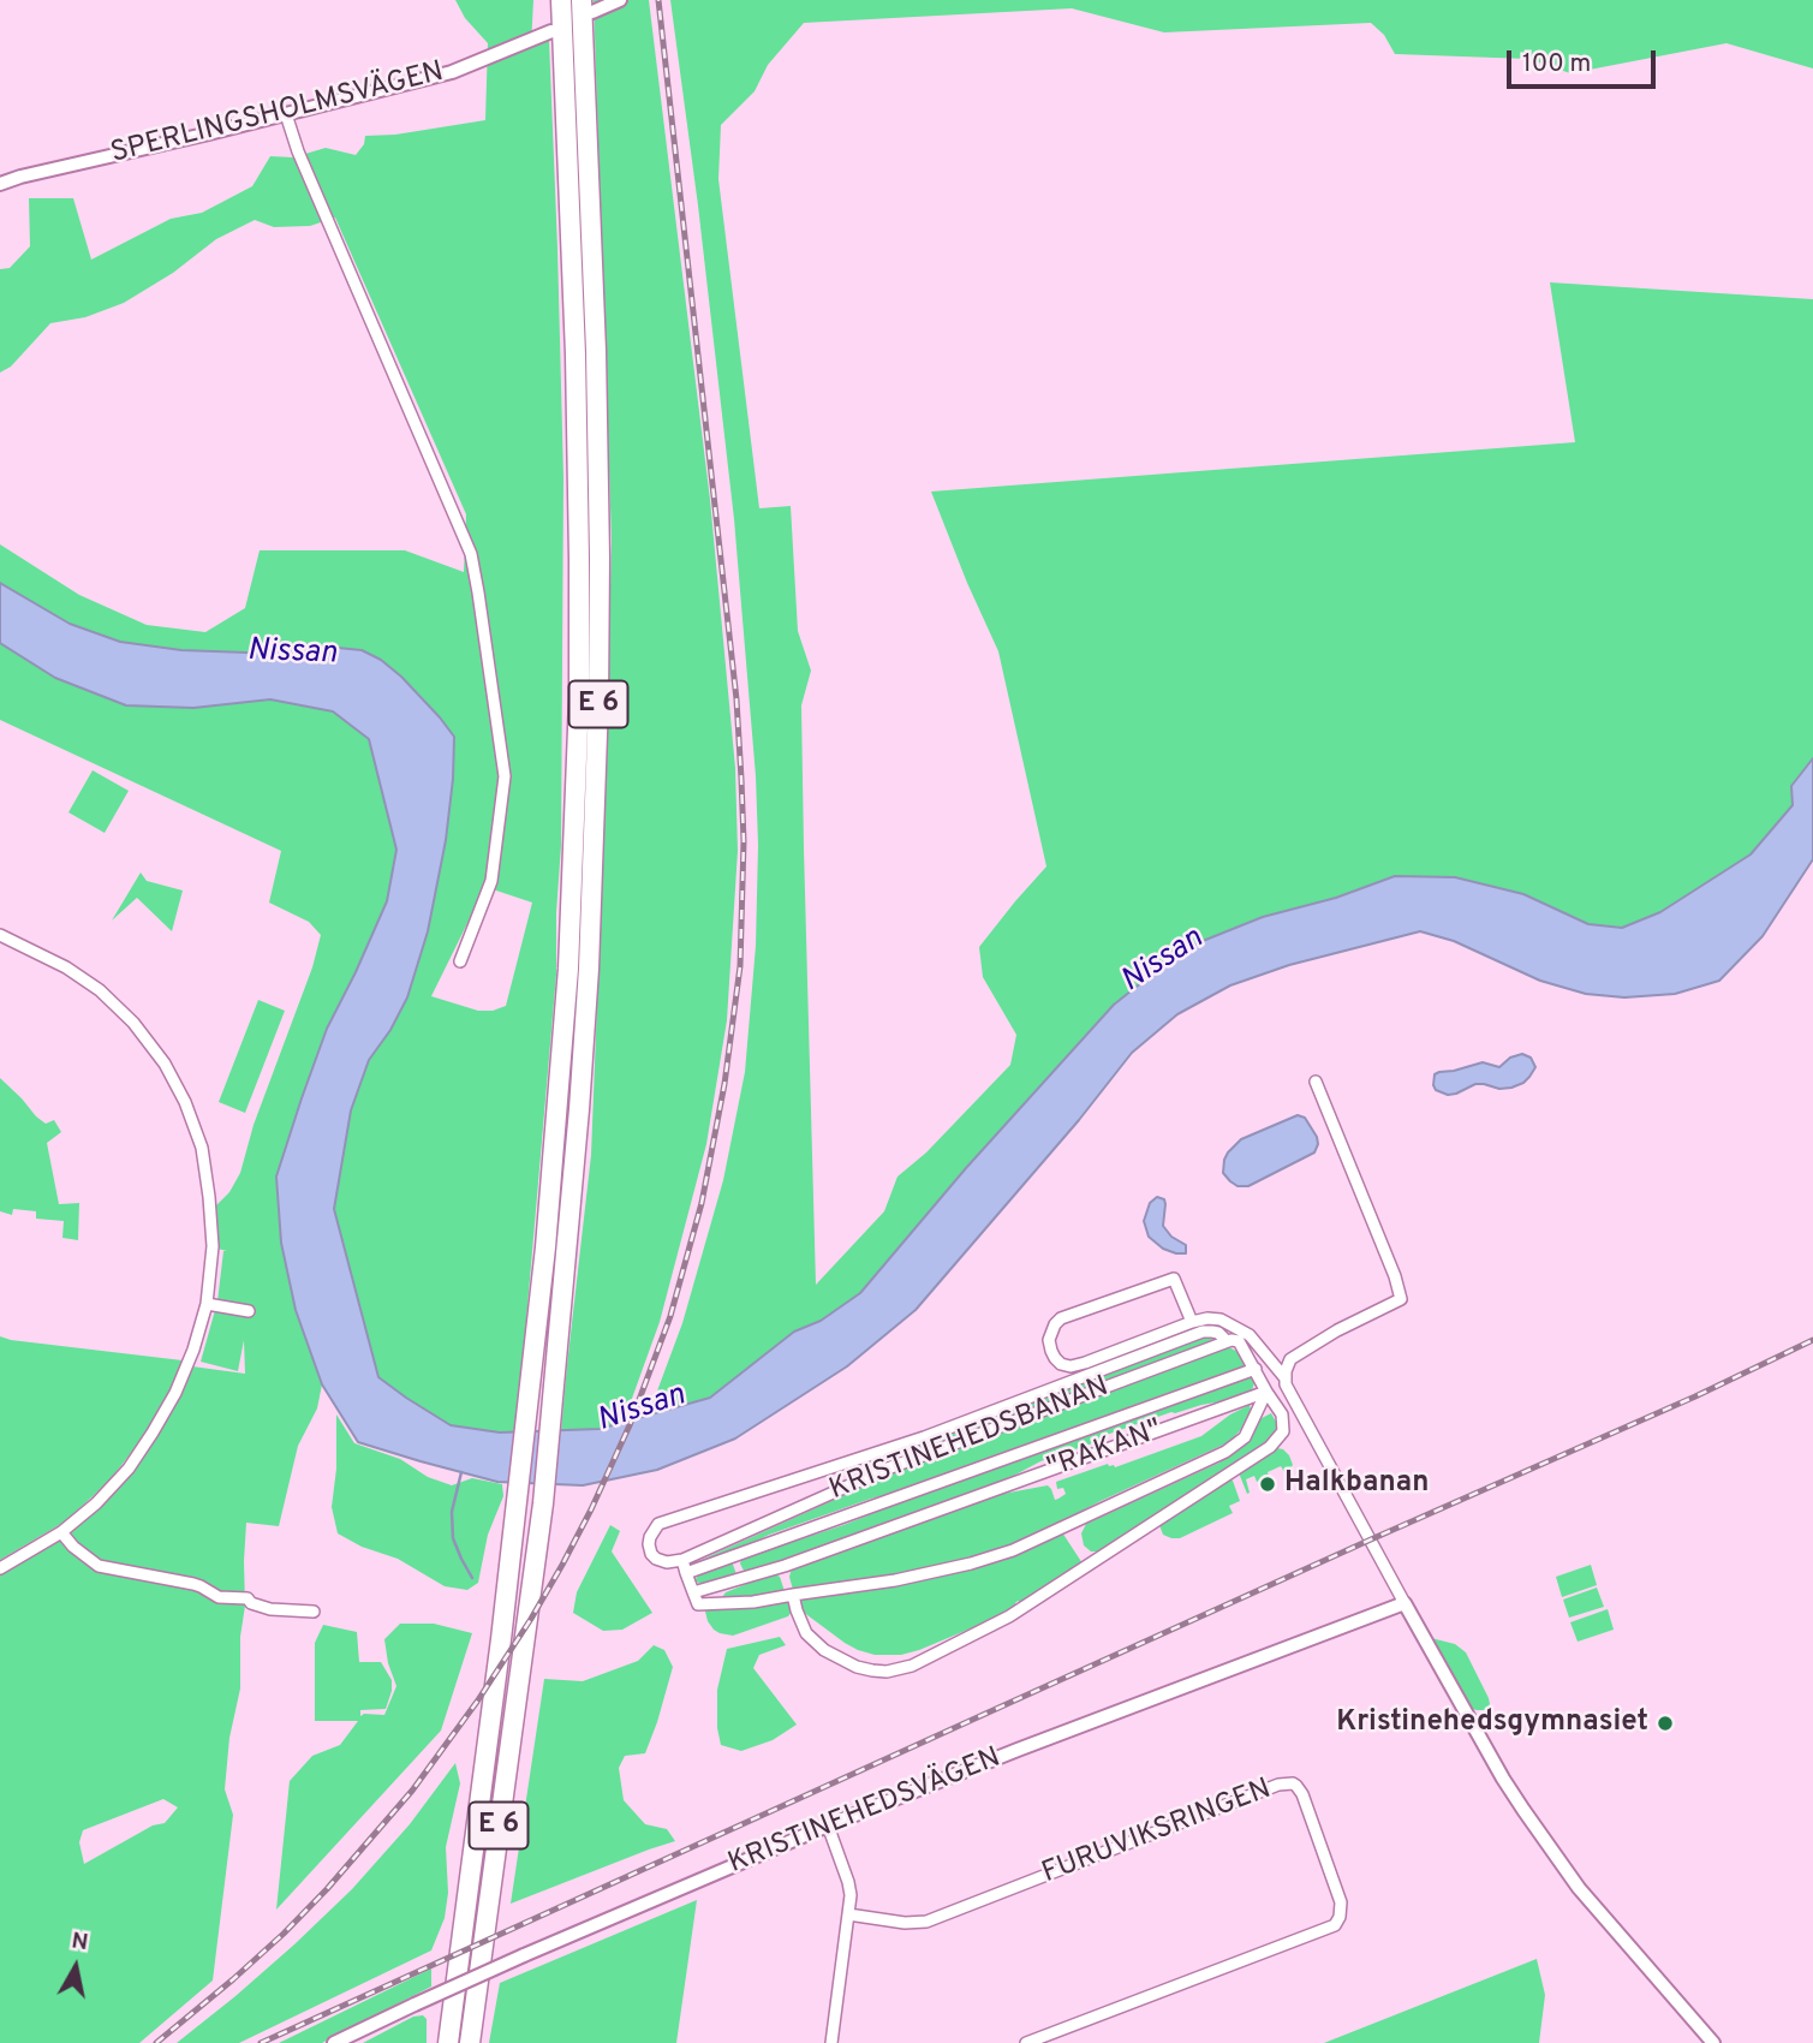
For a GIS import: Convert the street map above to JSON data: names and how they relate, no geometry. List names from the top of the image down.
{
  "streets": {
    "highway": ["E 6"],
    "street": [
      "SPERLINGSHOLMSVÄGEN",
      "KRISTINEHEDSBANAN",
      "\"RAKAN\"",
      "KRISTINEHEDSVÄGEN",
      "FURUVIKSRINGEN"
    ]
  },
  "crossings": [
    ["KRISTINEHEDSBANAN", "\"RAKAN\""]
  ],
  "water": ["Nissan"],
  "places": ["Halkbanan", "Kristinehedsgymnasiet"],
  "scale_bar": "100 m",
  "north": "top"
}
